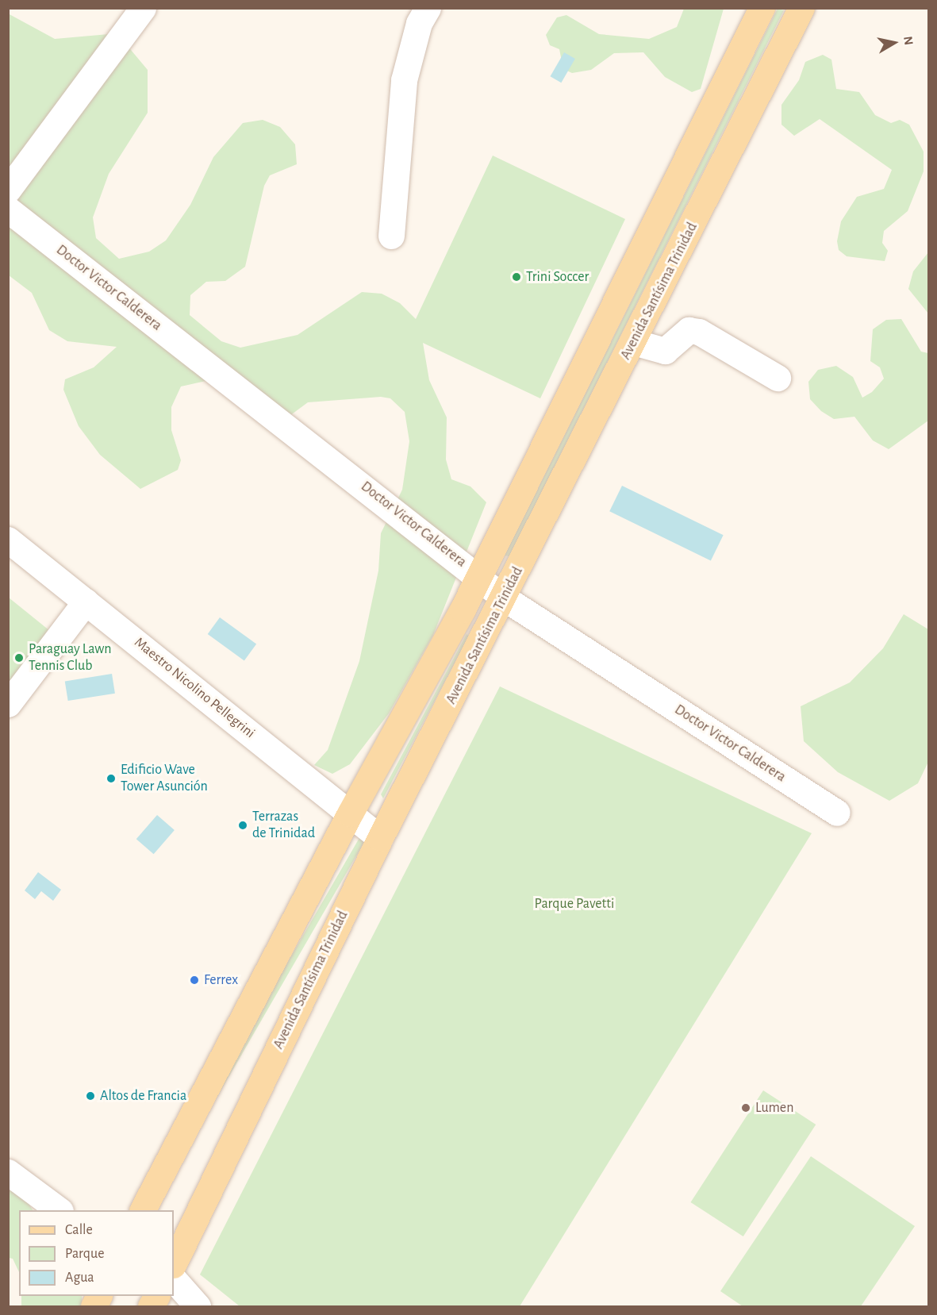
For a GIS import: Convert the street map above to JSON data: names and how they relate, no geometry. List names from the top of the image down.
{
  "streets": {
    "main road": ["Avenida Santísima Trinidad"],
    "street": ["Doctor Victor Calderera", "Maestro Nicolino Pellegrini"]
  },
  "crossings": [
    ["Doctor Victor Calderera", "Avenida Santísima Trinidad"],
    ["Avenida Santísima Trinidad", "Maestro Nicolino Pellegrini"]
  ],
  "parks": ["Parque Pavetti"],
  "places": [
    "Trini Soccer",
    "Paraguay Lawn Tennis Club",
    "Edificio Wave Tower Asunción",
    "Terrazas de Trinidad",
    "Ferrex",
    "Altos de Francia",
    "Lumen"
  ],
  "legend": ["Calle", "Parque", "Agua"],
  "north": "right"
}
